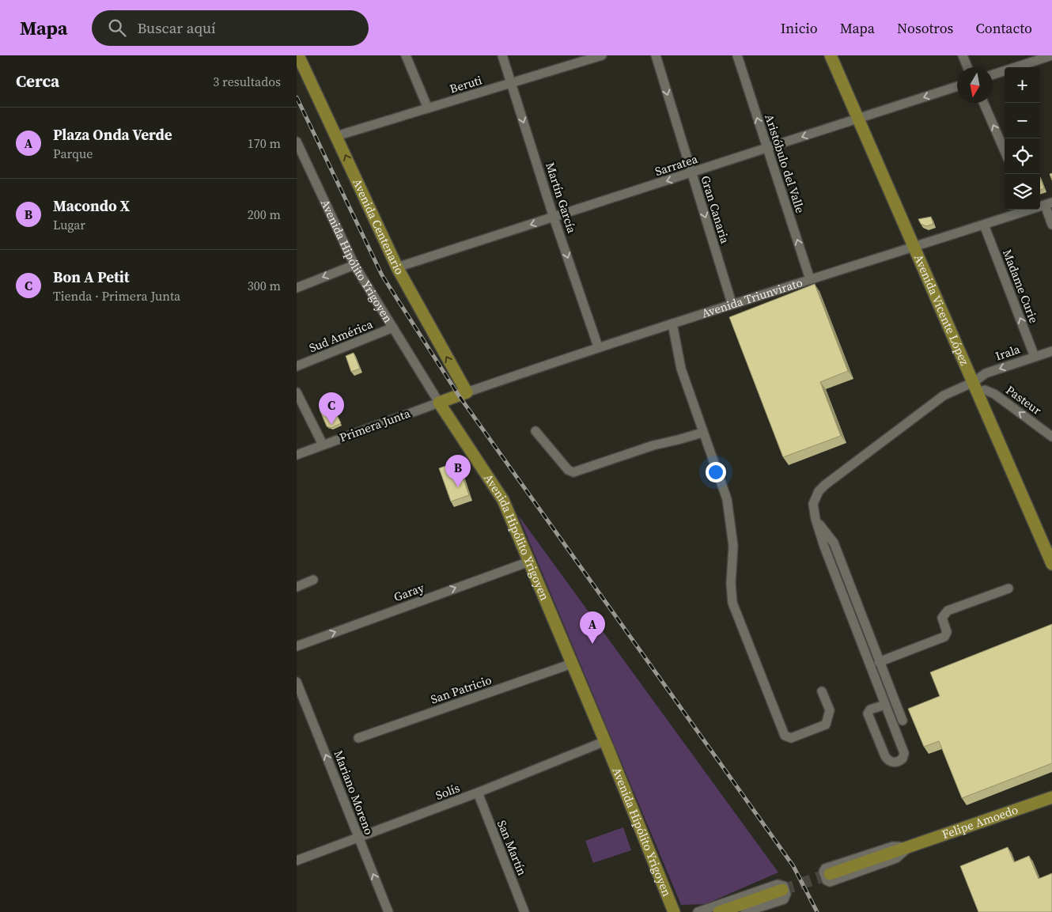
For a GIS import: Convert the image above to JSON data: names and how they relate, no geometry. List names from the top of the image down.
{
  "streets": {
    "main road": [
      "Avenida Centenario",
      "Avenida Hipólito Yrigoyen",
      "Avenida Triunvirato",
      "Avenida Vicente López",
      "Primera Junta",
      "Felipe Amoedo"
    ],
    "street": [
      "Beruti",
      "Aristóbulo del Valle",
      "Sarratea",
      "Martín García",
      "Gran Canaria",
      "Madame Curie",
      "Sud América",
      "Irala",
      "Pasteur",
      "Garay",
      "San Patricio",
      "Solís",
      "Mariano Moreno",
      "San Martín"
    ]
  },
  "crossings": [
    ["Beruti", "Martín García"],
    ["Beruti", "Avenida Centenario"],
    ["Aristóbulo del Valle", "Sarratea"],
    ["Aristóbulo del Valle", "Avenida Triunvirato"],
    ["Sarratea", "Martín García"],
    ["Sarratea", "Gran Canaria"],
    ["Sarratea", "Avenida Centenario"],
    ["Sarratea", "Avenida Vicente López"],
    ["Martín García", "Avenida Triunvirato"],
    ["Gran Canaria", "Avenida Triunvirato"],
    ["Avenida Centenario", "Avenida Triunvirato"],
    ["Avenida Hipólito Yrigoyen", "Sud América"],
    ["Avenida Hipólito Yrigoyen", "Primera Junta"],
    ["Avenida Hipólito Yrigoyen", "Garay"],
    ["Avenida Hipólito Yrigoyen", "San Patricio"],
    ["Avenida Hipólito Yrigoyen", "Solís"],
    ["Madame Curie", "Avenida Triunvirato"],
    ["Madame Curie", "Irala"],
    ["Avenida Triunvirato", "Avenida Vicente López"],
    ["Avenida Triunvirato", "Primera Junta"],
    ["Avenida Vicente López", "Irala"],
    ["Avenida Vicente López", "Pasteur"],
    ["Irala", "Pasteur"],
    ["Solís", "Mariano Moreno"],
    ["Solís", "San Martín"]
  ],
  "one_way": [
    "Aristóbulo del Valle",
    "Sarratea",
    "Martín García",
    "Gran Canaria",
    "Avenida Centenario",
    "Madame Curie",
    "Pasteur",
    "Garay",
    "Mariano Moreno"
  ],
  "north": "bottom",
  "page": {
    "header": "Mapa",
    "search": "Buscar aquí",
    "nav": [
      "Inicio",
      "Mapa",
      "Nosotros",
      "Contacto"
    ],
    "heading": ["Cerca", "3 resultados"],
    "map_buttons": ["+", "−"],
    "list": [
      {
        "mark": "A",
        "name": "Plaza Onda Verde",
        "note": "Parque",
        "value": "170 m"
      },
      {
        "mark": "B",
        "name": "Macondo X",
        "note": "Lugar",
        "value": "200 m"
      },
      {
        "mark": "C",
        "name": "Bon A Petit",
        "note": "Tienda · Primera Junta",
        "value": "300 m"
      }
    ],
    "pins": ["C", "B", "A"]
  }
}
